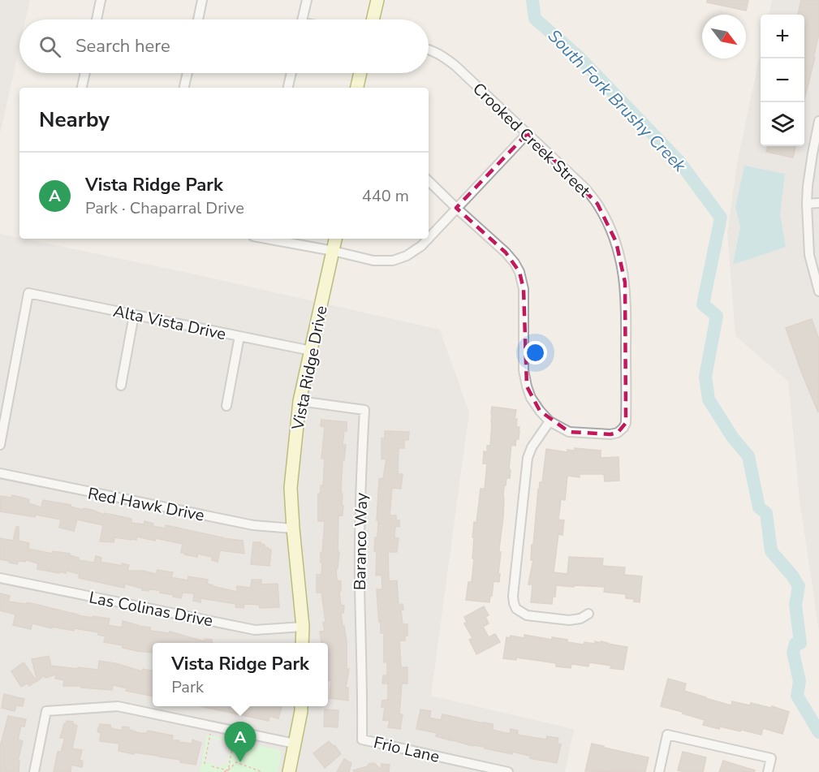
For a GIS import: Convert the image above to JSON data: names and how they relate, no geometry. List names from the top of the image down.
{
  "streets": {
    "street": [
      "Crooked Creek Street",
      "Alta Vista Drive",
      "Vista Ridge Drive",
      "Red Hawk Drive",
      "Baranco Way",
      "Las Colinas Drive",
      "Frio Lane"
    ]
  },
  "crossings": [
    ["Alta Vista Drive", "Vista Ridge Drive"],
    ["Vista Ridge Drive", "Red Hawk Drive"],
    ["Vista Ridge Drive", "Baranco Way"],
    ["Vista Ridge Drive", "Las Colinas Drive"],
    ["Baranco Way", "Frio Lane"]
  ],
  "water": ["South Fork Brushy Creek"],
  "north": "bottom right",
  "page": {
    "map_buttons": ["+", "−"],
    "search": "Search here",
    "heading": "Nearby",
    "list": [
      {
        "mark": "A",
        "name": "Vista Ridge Park",
        "note": "Park · Chaparral Drive",
        "value": "440 m"
      }
    ],
    "popup": ["Vista Ridge Park", "Park"],
    "pins": "A"
  }
}
